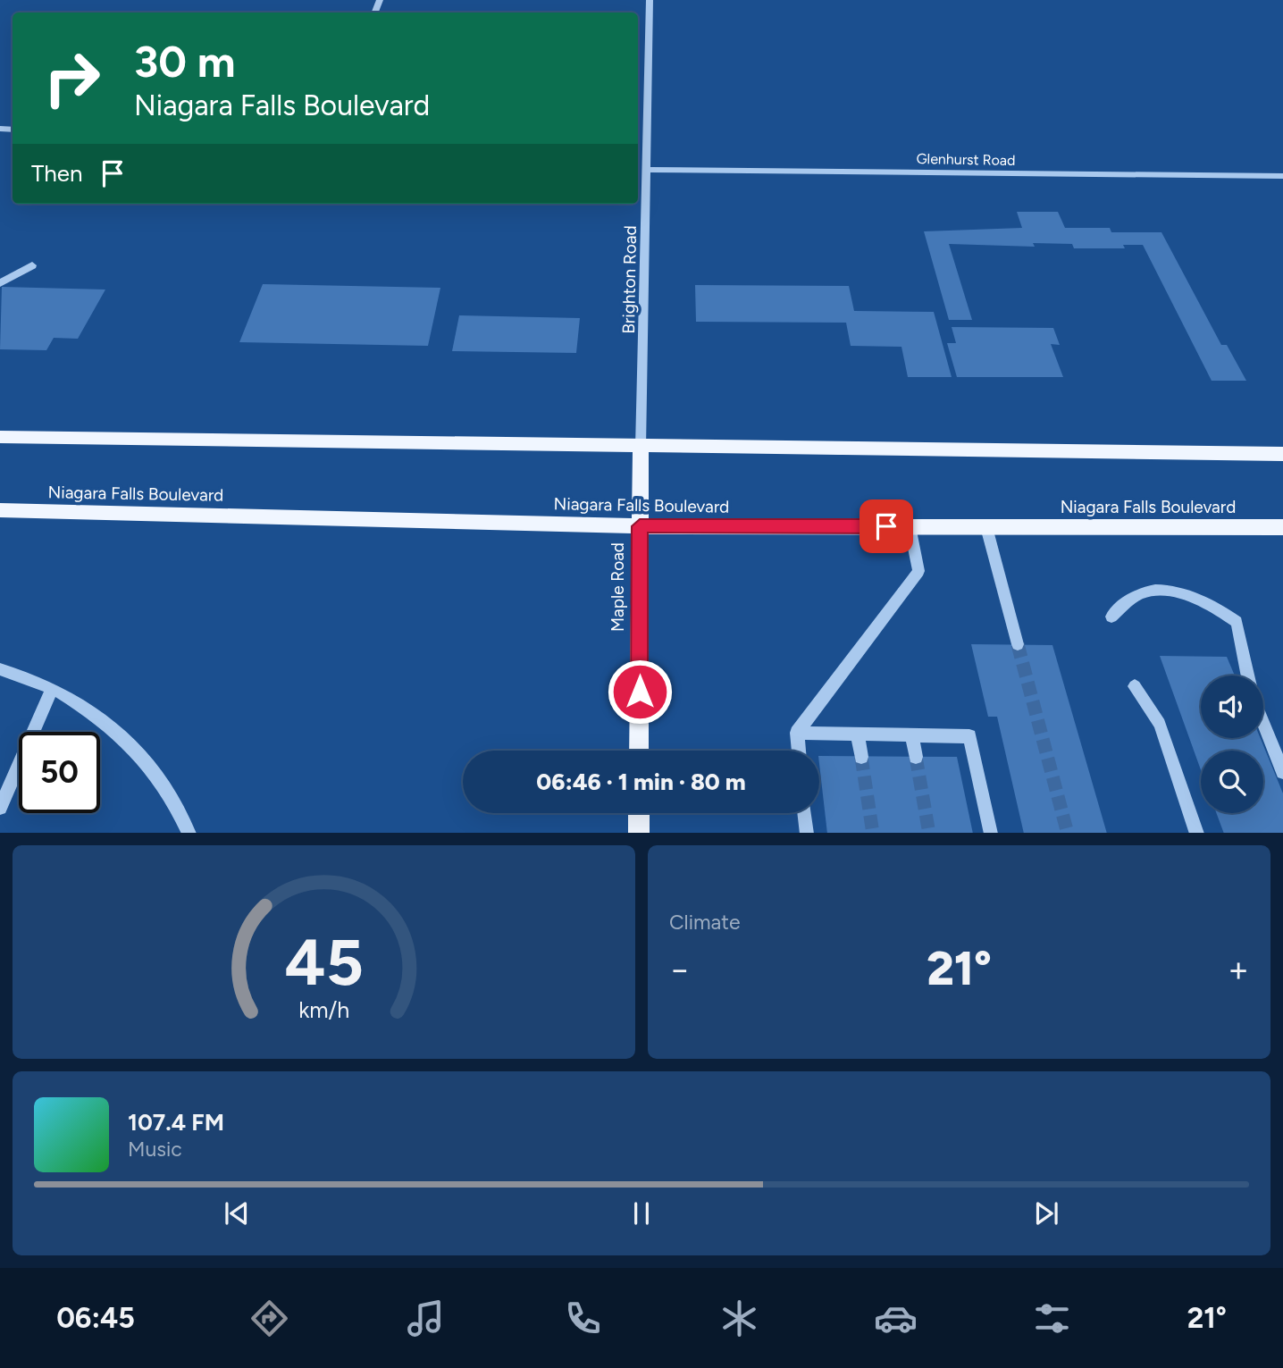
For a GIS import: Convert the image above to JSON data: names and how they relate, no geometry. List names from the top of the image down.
{
  "streets": {
    "main road": ["Niagara Falls Boulevard", "Maple Road"],
    "street": ["Glenhurst Road", "Brighton Road"]
  },
  "crossings": [
    ["Glenhurst Road", "Brighton Road"],
    ["Brighton Road", "Maple Road"],
    ["Niagara Falls Boulevard", "Maple Road"]
  ],
  "page": {
    "turn": ["30 m", "Niagara Falls Boulevard"],
    "then": "Then",
    "limit": "50",
    "trip": "06:46 · 1 min · 80 m",
    "tile": "Climate",
    "heat": ["−", "21°", "+"],
    "song": ["107.4 FM", "Music"],
    "tabs": ["06:45", "21°"],
    "gauge": ["45", "km/h"]
  }
}
